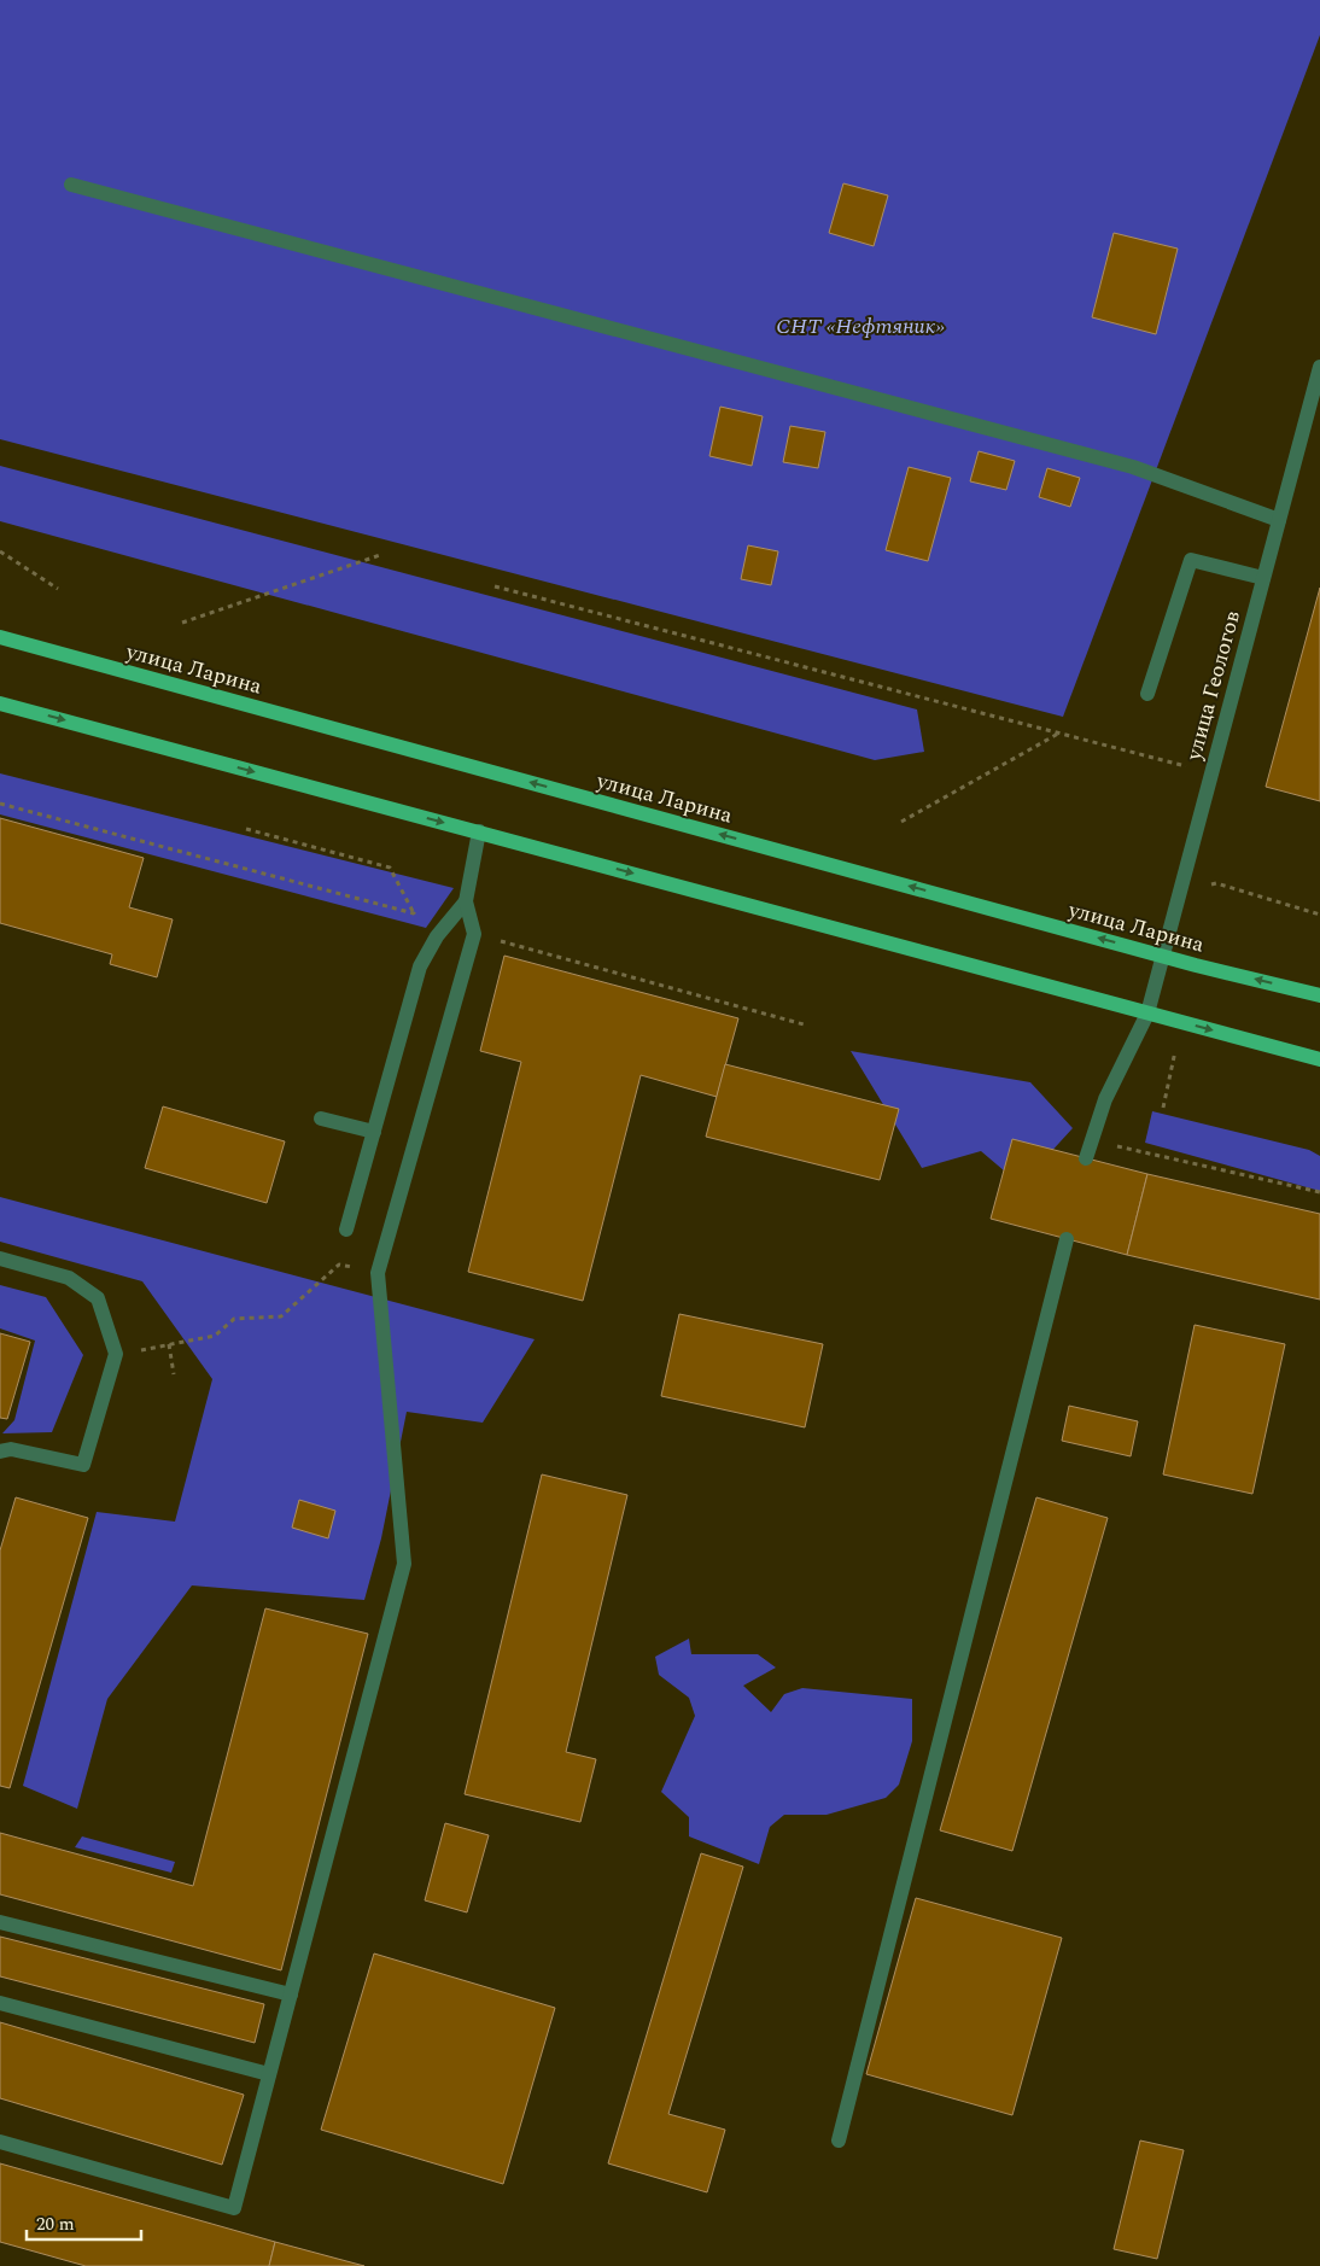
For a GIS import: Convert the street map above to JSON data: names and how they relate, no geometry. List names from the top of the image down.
{
  "streets": {
    "main road": ["улица Ларина"],
    "street": ["улица Геологов"]
  },
  "crossings": [
    ["улица Ларина", "улица Геологов"]
  ],
  "parks": ["СНТ «Нефтяник»"],
  "scale_bar": "20 m"
}
